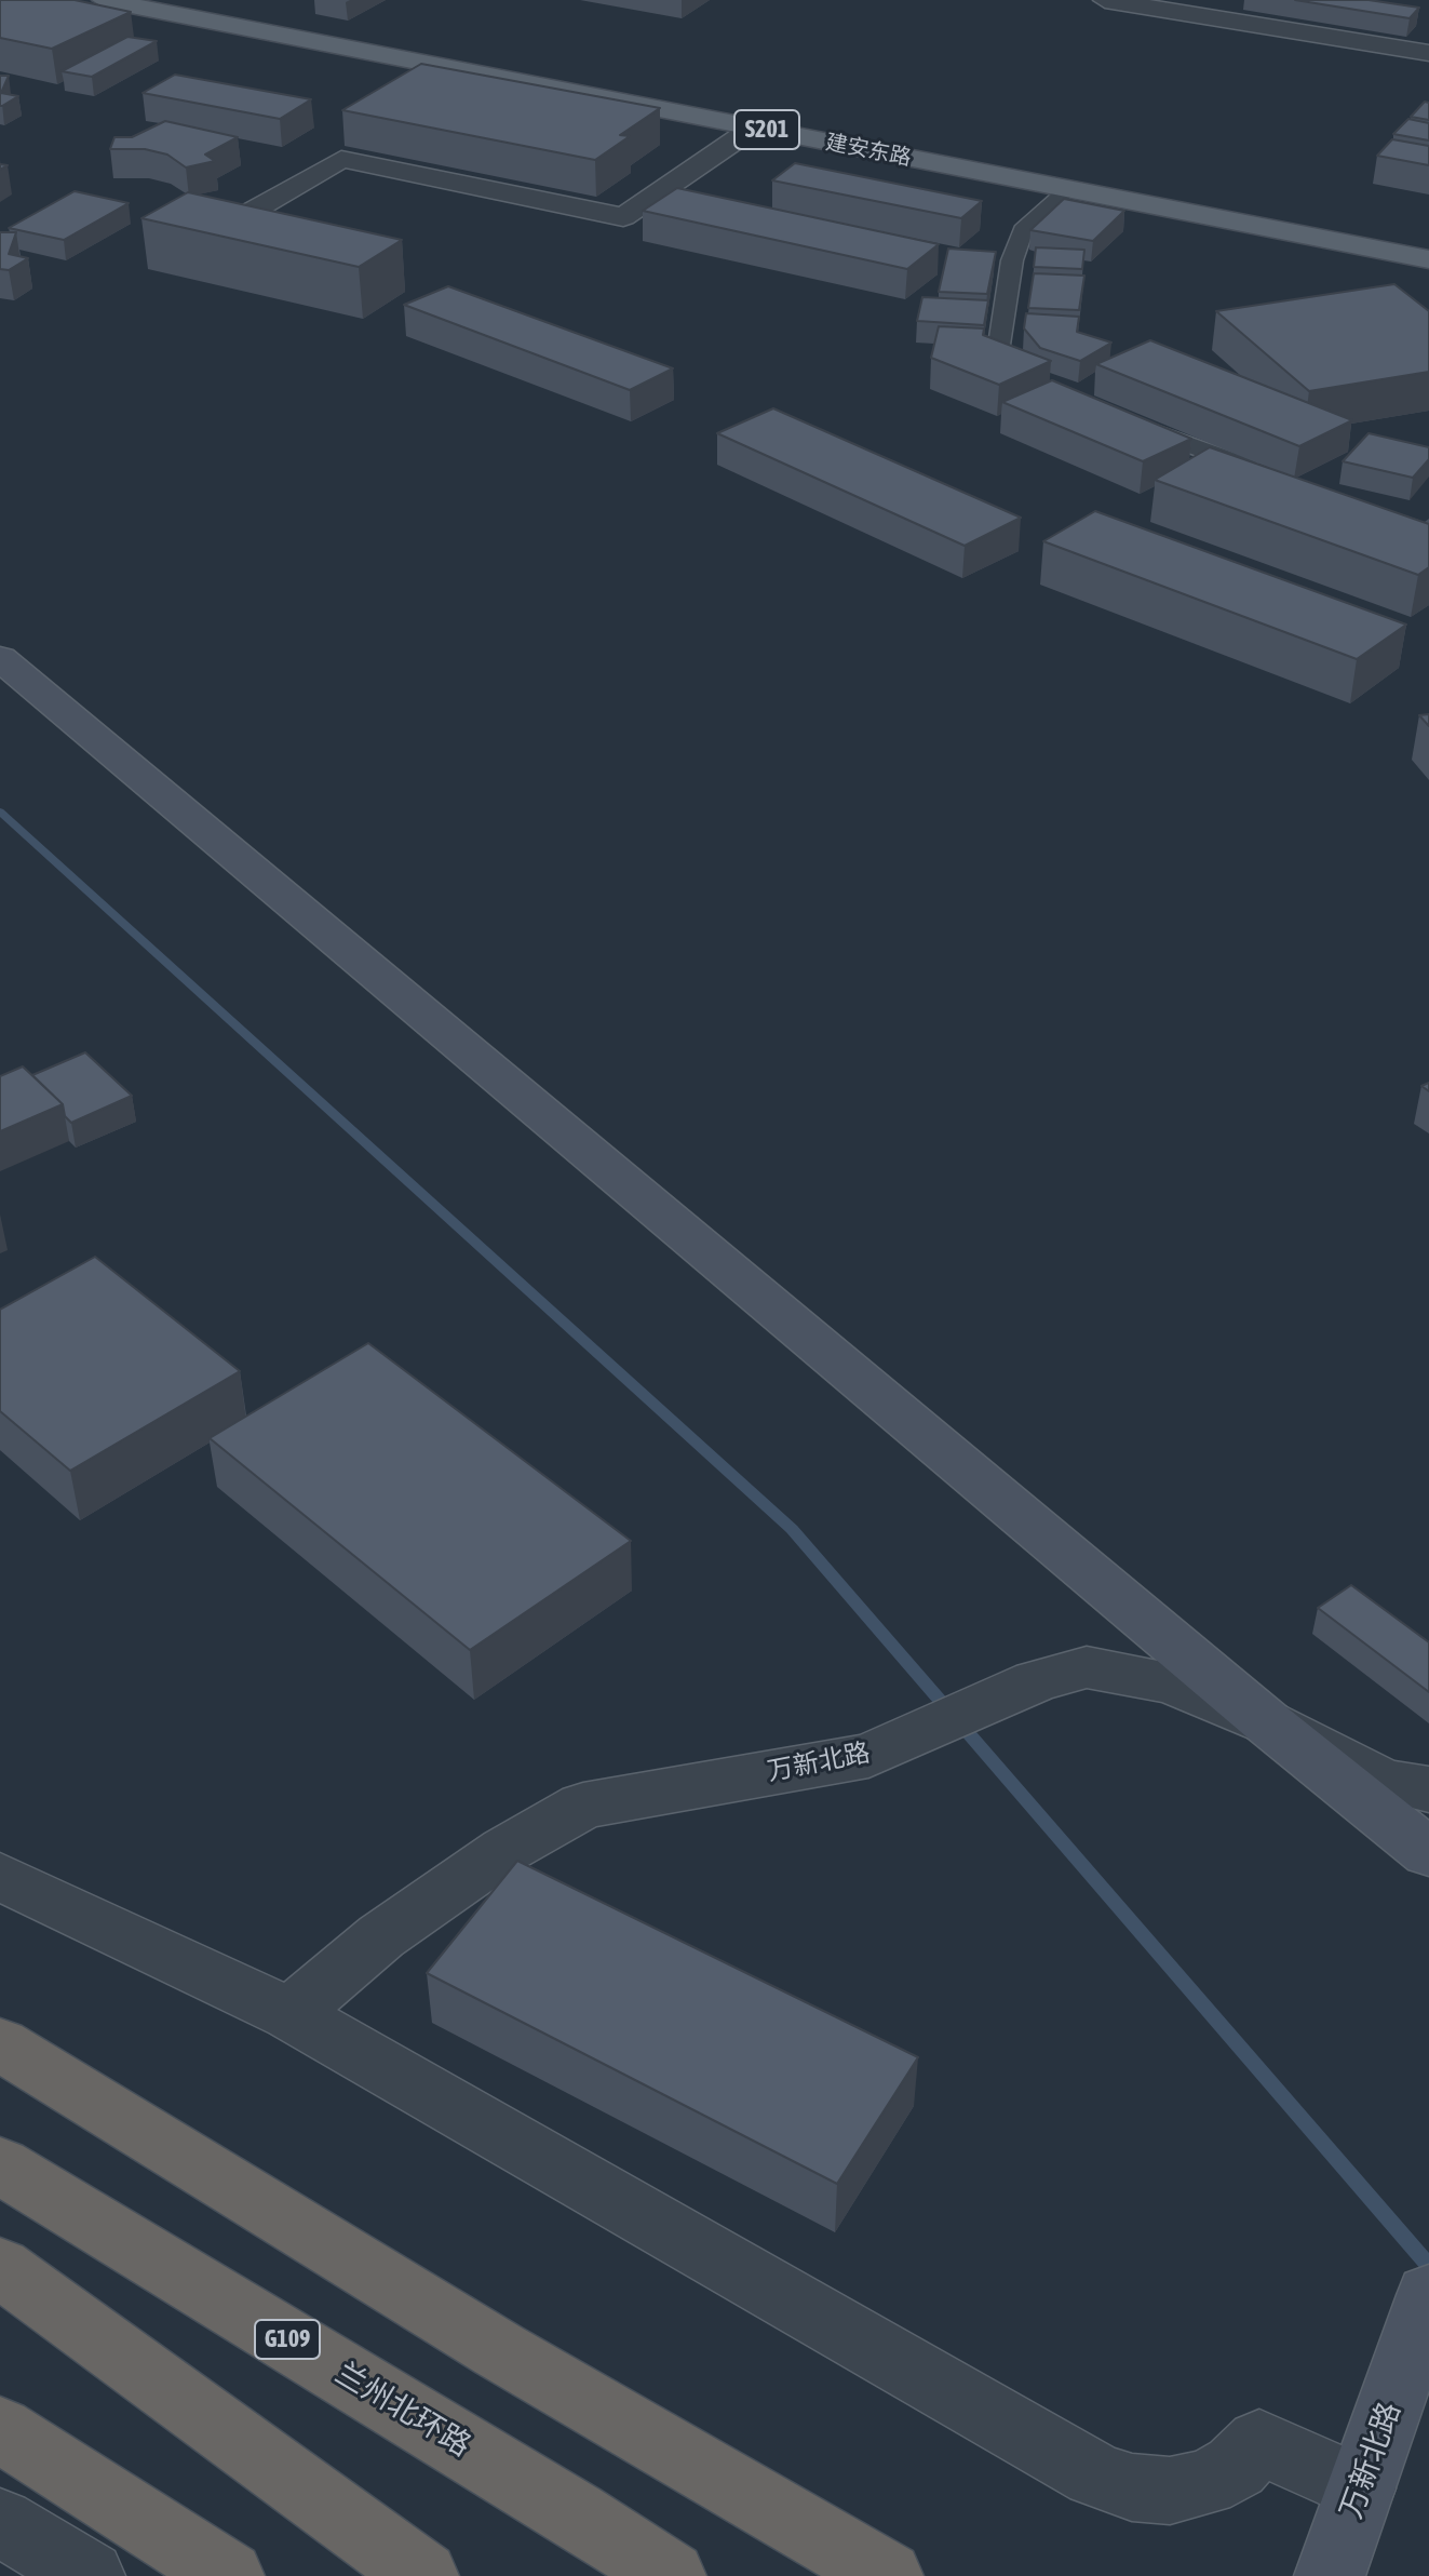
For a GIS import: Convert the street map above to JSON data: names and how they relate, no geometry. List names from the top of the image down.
{
  "streets": {
    "highway": ["G109", "兰州北环路"],
    "main road": ["S201", "建安东路", "万新北路"]
  }
}
